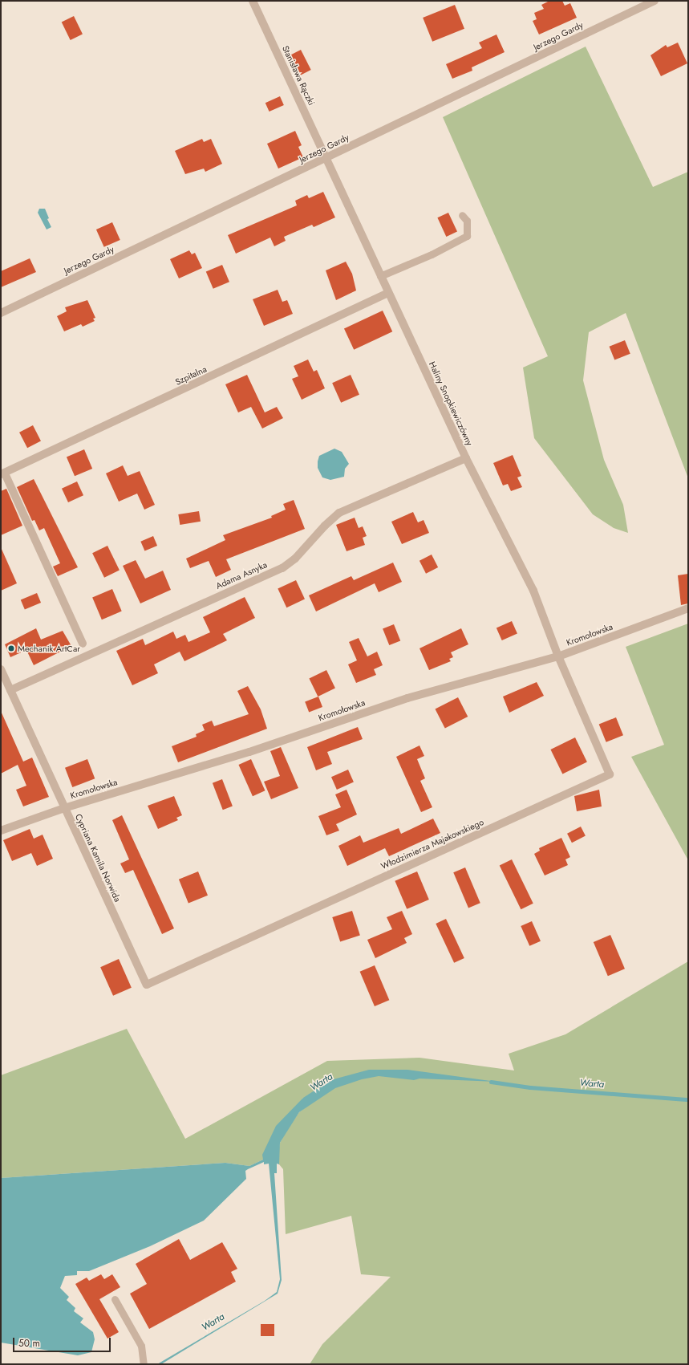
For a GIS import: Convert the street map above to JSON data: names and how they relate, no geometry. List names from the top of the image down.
{
  "streets": {
    "street": [
      "Jerzego Gardy",
      "Stanisława Rączki",
      "Szpitalna",
      "Haliny Snopkiewiczówny",
      "Adama Asnyka",
      "Kromołowska",
      "Włodzimierza Majakowskiego",
      "Cypriana Kamila Norwida"
    ]
  },
  "crossings": [
    ["Jerzego Gardy", "Stanisława Rączki"],
    ["Jerzego Gardy", "Haliny Snopkiewiczówny"],
    ["Stanisława Rączki", "Haliny Snopkiewiczówny"],
    ["Szpitalna", "Haliny Snopkiewiczówny"],
    ["Haliny Snopkiewiczówny", "Adama Asnyka"],
    ["Haliny Snopkiewiczówny", "Kromołowska"],
    ["Haliny Snopkiewiczówny", "Włodzimierza Majakowskiego"],
    ["Adama Asnyka", "Cypriana Kamila Norwida"],
    ["Kromołowska", "Włodzimierza Majakowskiego"],
    ["Kromołowska", "Cypriana Kamila Norwida"],
    ["Włodzimierza Majakowskiego", "Cypriana Kamila Norwida"]
  ],
  "water": ["Warta"],
  "places": ["Mechanik ArtCar"],
  "scale_bar": "50 m"
}
